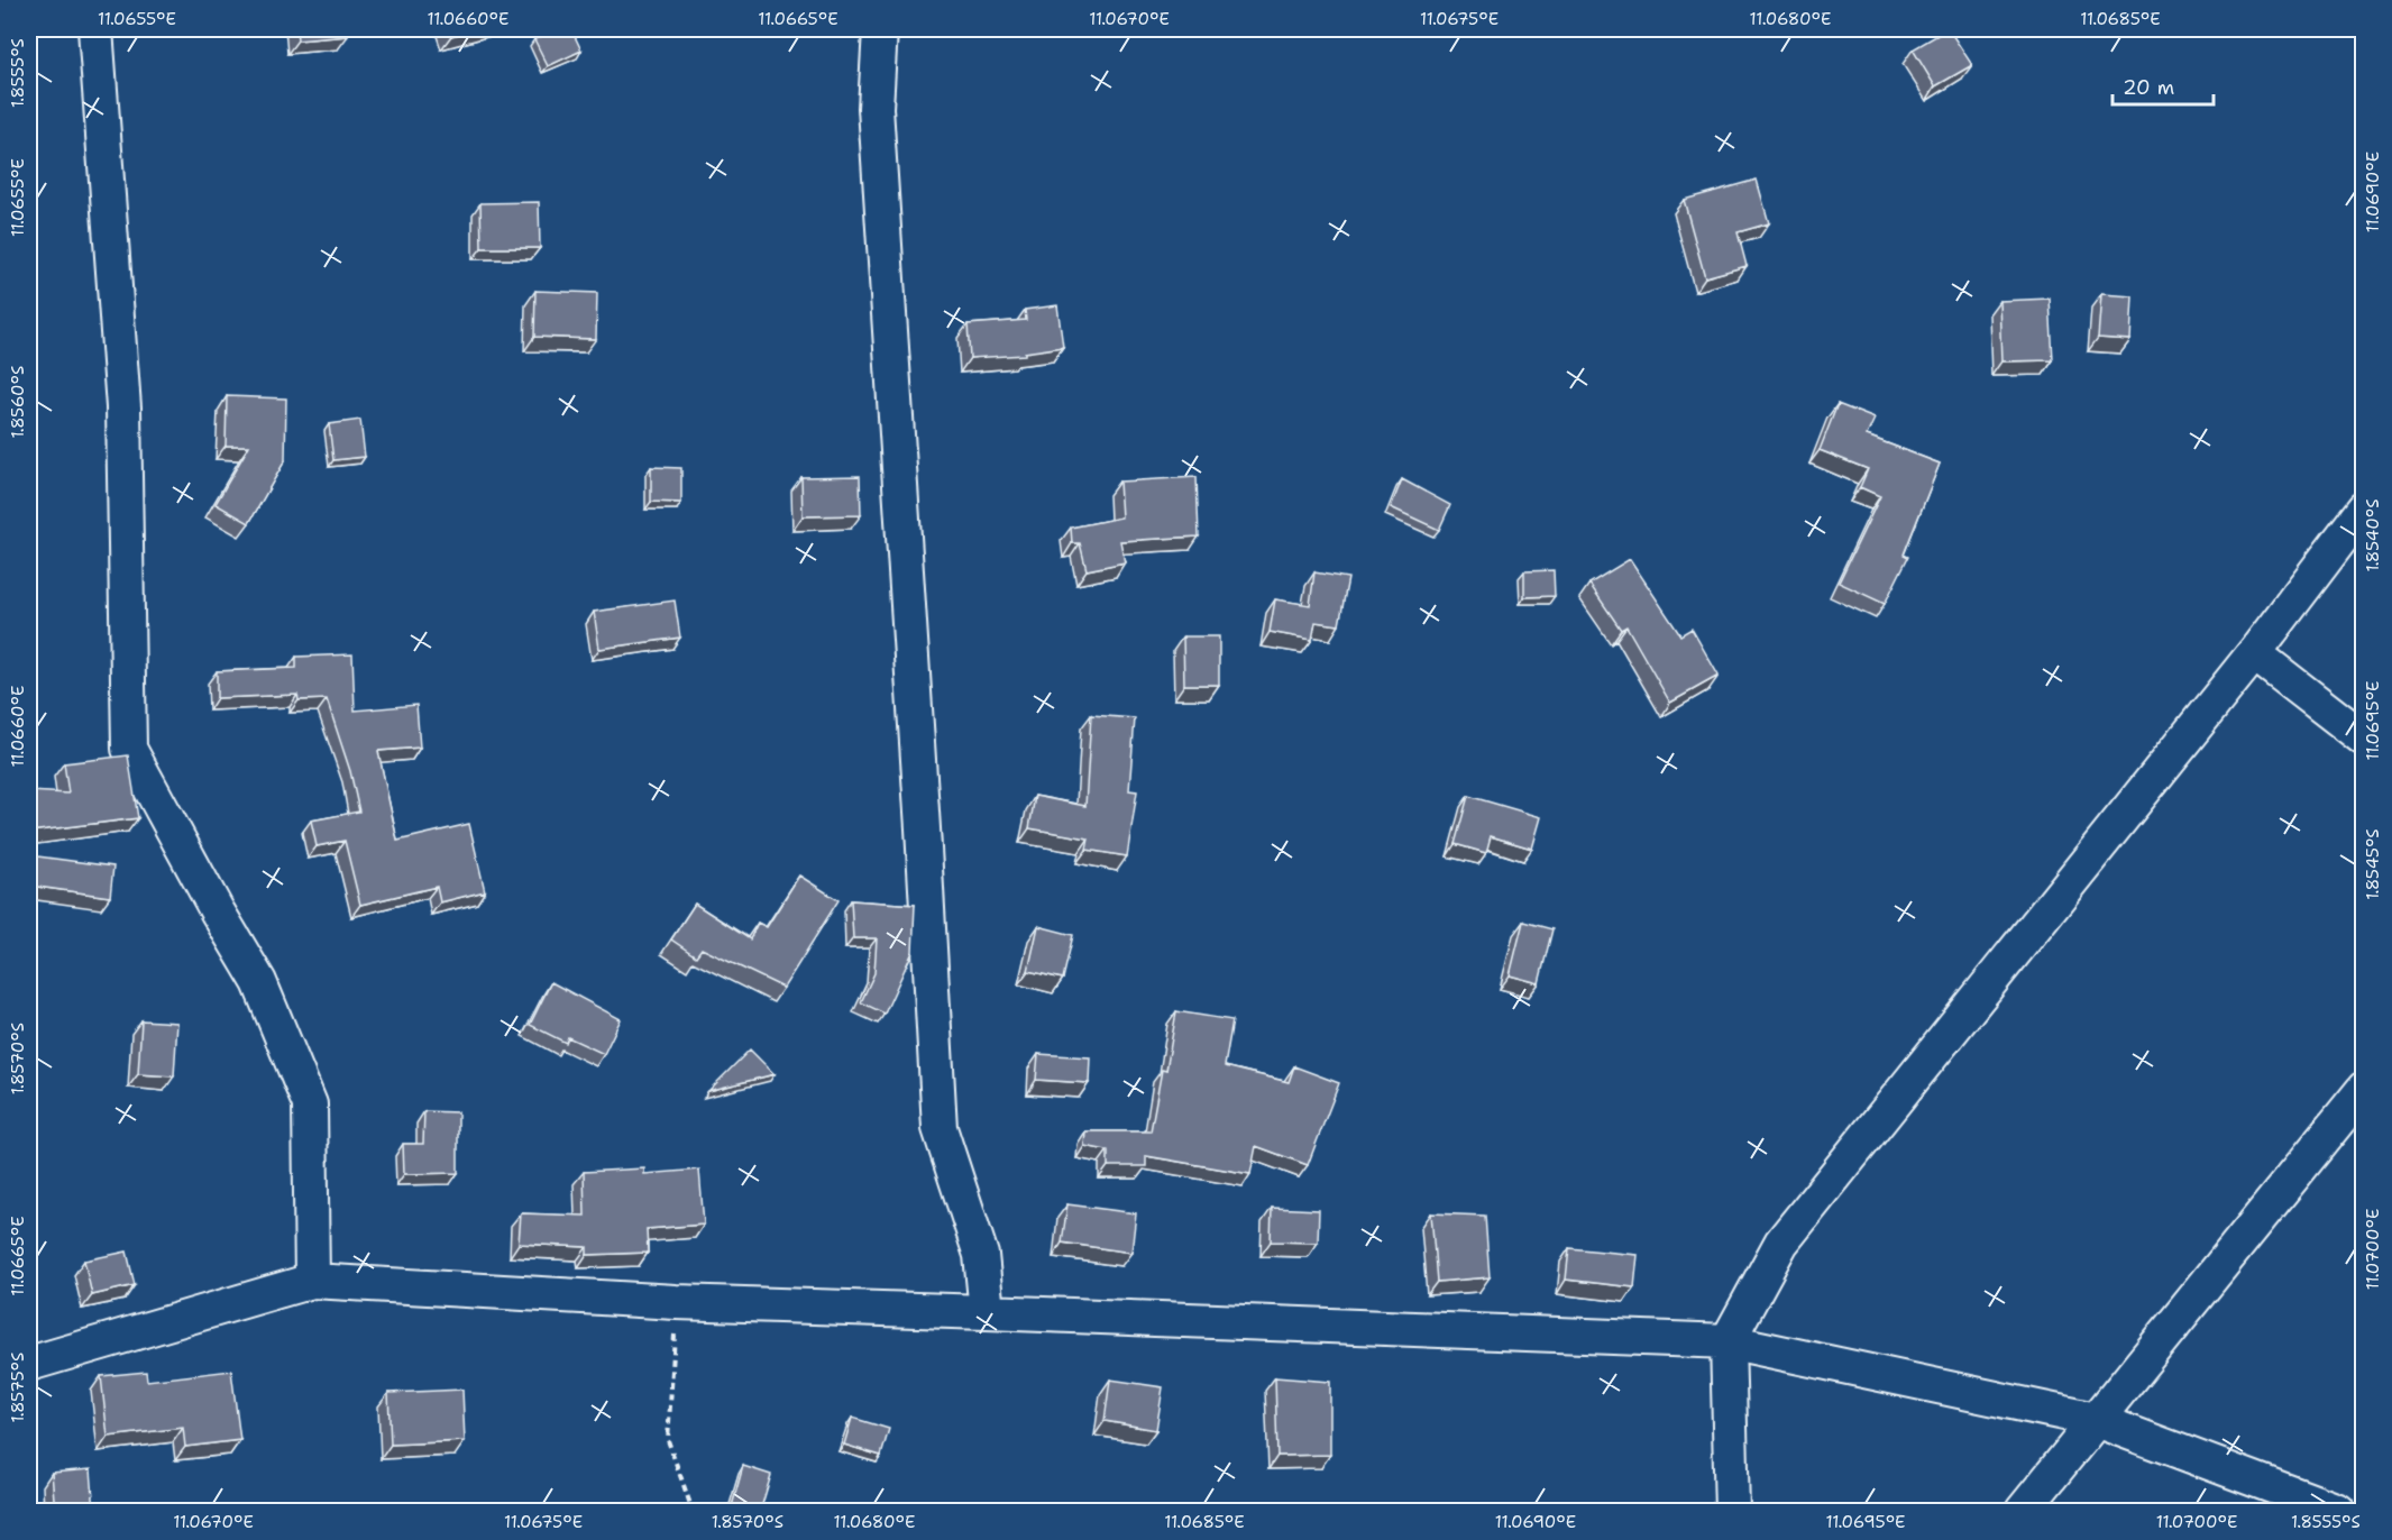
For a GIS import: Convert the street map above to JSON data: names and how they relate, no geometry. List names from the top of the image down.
{
  "scale_bar": "20 m",
  "coordinates": [
    "11.0655°E",
    "11.0660°E",
    "11.0665°E",
    "11.0670°E",
    "11.0675°E",
    "11.0680°E",
    "11.0685°E",
    "1.8555°S",
    "11.0690°E",
    "1.8560°S",
    "1.8540°S",
    "11.0695°E",
    "1.8545°S",
    "1.8570°S",
    "11.0700°E",
    "1.8575°S"
  ]
}
